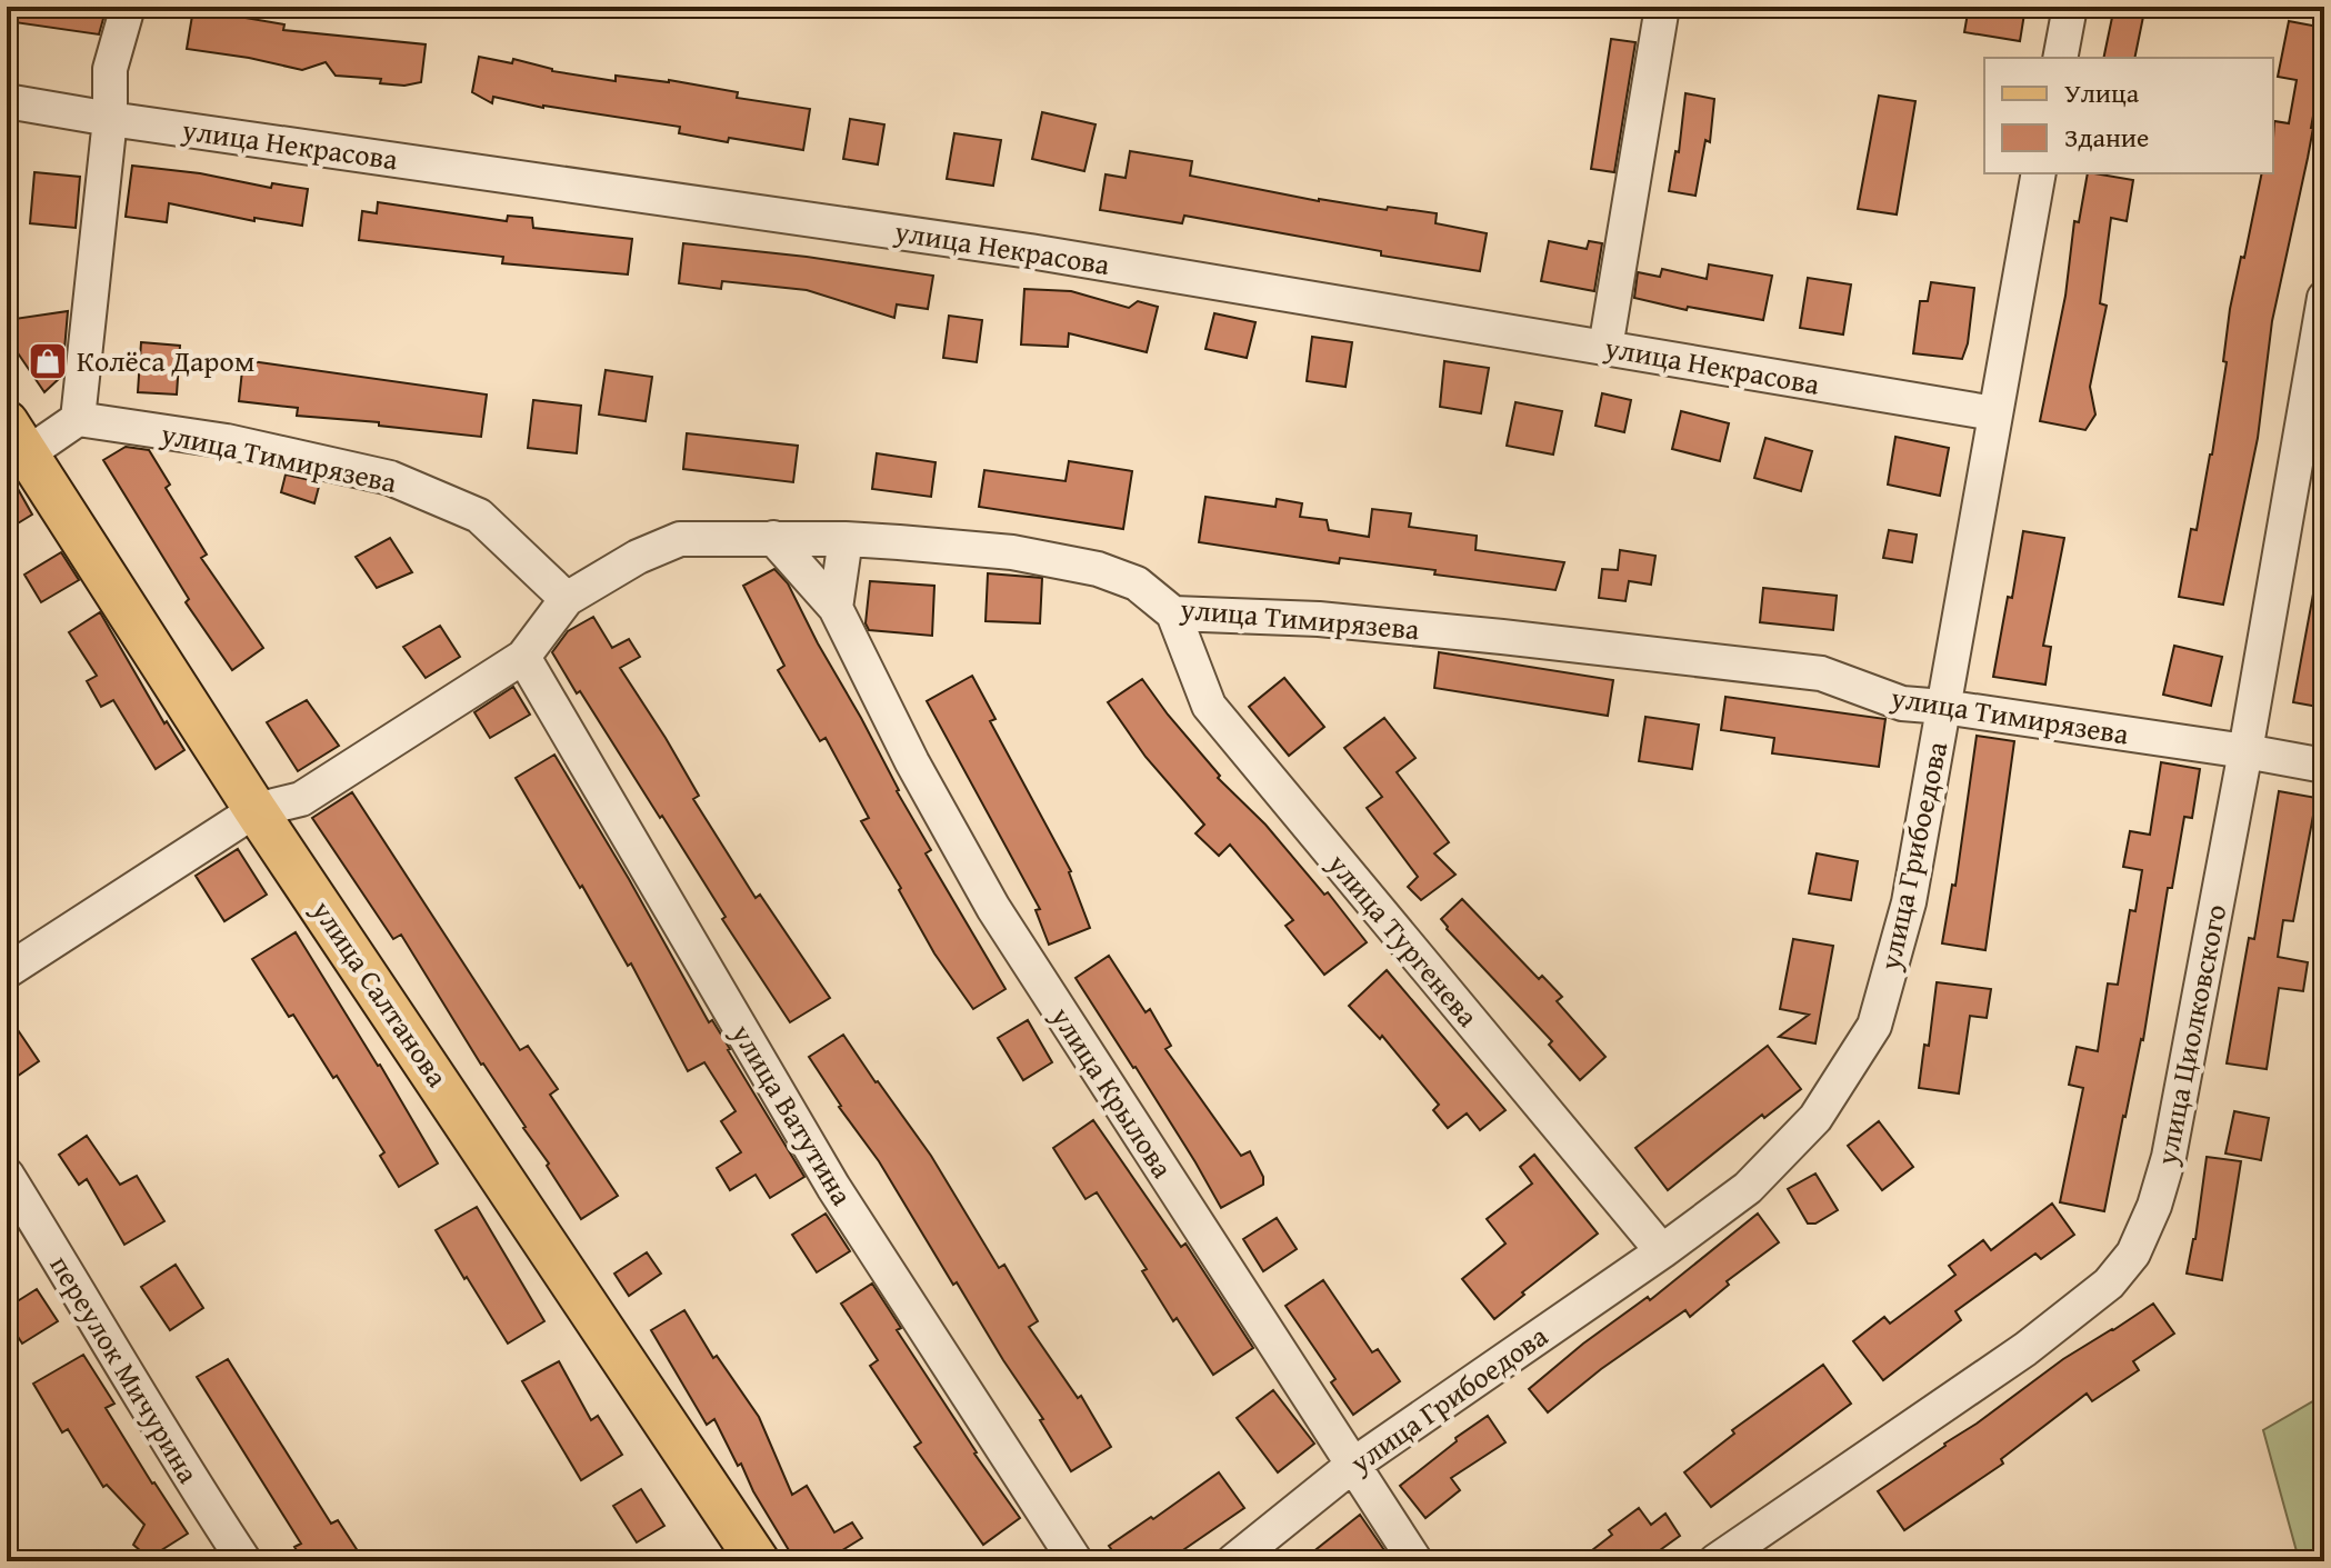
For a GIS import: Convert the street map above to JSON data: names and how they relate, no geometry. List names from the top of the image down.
{
  "streets": {
    "main road": ["улица Салтанова"],
    "street": [
      "улица Некрасова",
      "улица Тимирязева",
      "улица Грибоедова",
      "улица Тургенева",
      "улица Циолковского",
      "улица Крылова",
      "улица Ватутина",
      "переулок Мичурина"
    ]
  },
  "crossings": [
    ["улица Некрасова", "улица Грибоедова"],
    ["улица Тимирязева", "улица Грибоедова"],
    ["улица Тимирязева", "улица Тургенева"],
    ["улица Тимирязева", "улица Циолковского"],
    ["улица Тимирязева", "улица Крылова"],
    ["улица Грибоедова", "улица Тургенева"],
    ["улица Грибоедова", "улица Крылова"]
  ],
  "places": {
    "shop": ["Колёса Даром"]
  },
  "legend": ["Улица", "Здание"]
}
